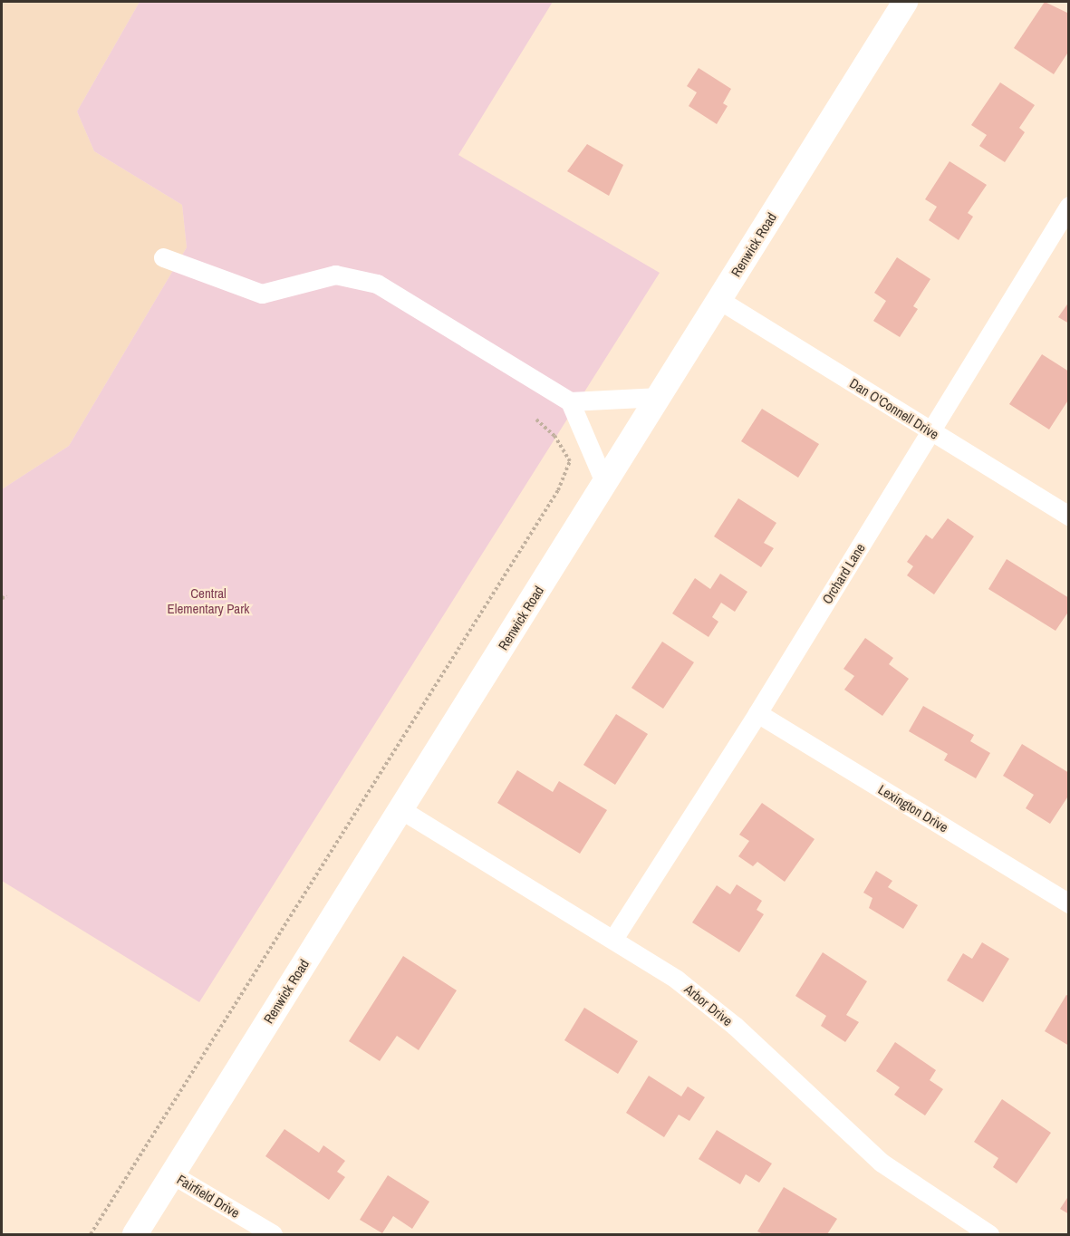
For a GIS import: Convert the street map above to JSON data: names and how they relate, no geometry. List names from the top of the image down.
{
  "streets": {
    "street": [
      "Renwick Road",
      "Dan O'Connell Drive",
      "Orchard Lane",
      "Lexington Drive",
      "Arbor Drive",
      "Fairfield Drive"
    ]
  },
  "crossings": [
    ["Renwick Road", "Dan O'Connell Drive"],
    ["Renwick Road", "Arbor Drive"],
    ["Renwick Road", "Fairfield Drive"],
    ["Dan O'Connell Drive", "Orchard Lane"],
    ["Orchard Lane", "Lexington Drive"],
    ["Orchard Lane", "Arbor Drive"]
  ],
  "parks": ["Central Elementary Park"]
}
